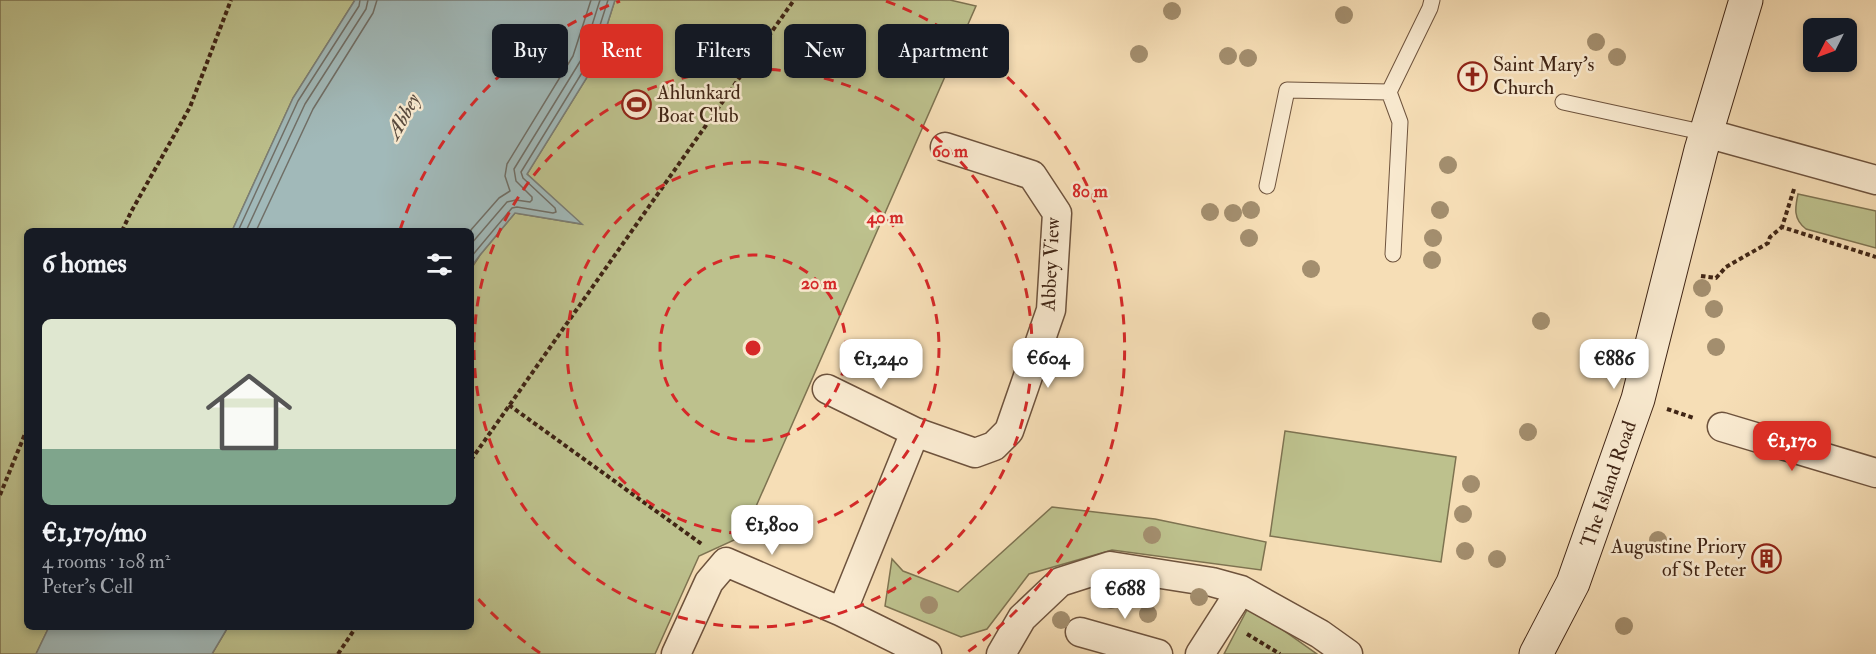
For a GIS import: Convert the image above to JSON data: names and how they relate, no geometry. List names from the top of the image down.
{
  "streets": {
    "main road": ["The Island Road"],
    "street": ["Abbey View"]
  },
  "water": ["Abbey"],
  "places": {
    "church": ["Saint Mary's Church"],
    "sports": ["Ahlunkard Boat Club"],
    "building": ["Augustine Priory of St Peter"]
  },
  "north": "bottom left",
  "page": {
    "chip": [
      "Buy",
      "Rent",
      "Filters",
      "New",
      "Apartment"
    ],
    "heading": "6 homes",
    "list": [
      {
        "name": "€1,170/mo",
        "note": "4 rooms · 108 m² · Peter's Cell"
      }
    ],
    "price": [
      "€604",
      "€1,240",
      "€886",
      "€1,170",
      "€1,800",
      "€688"
    ]
  },
  "rings": [
    "60 m",
    "80 m",
    "40 m",
    "20 m"
  ]
}
